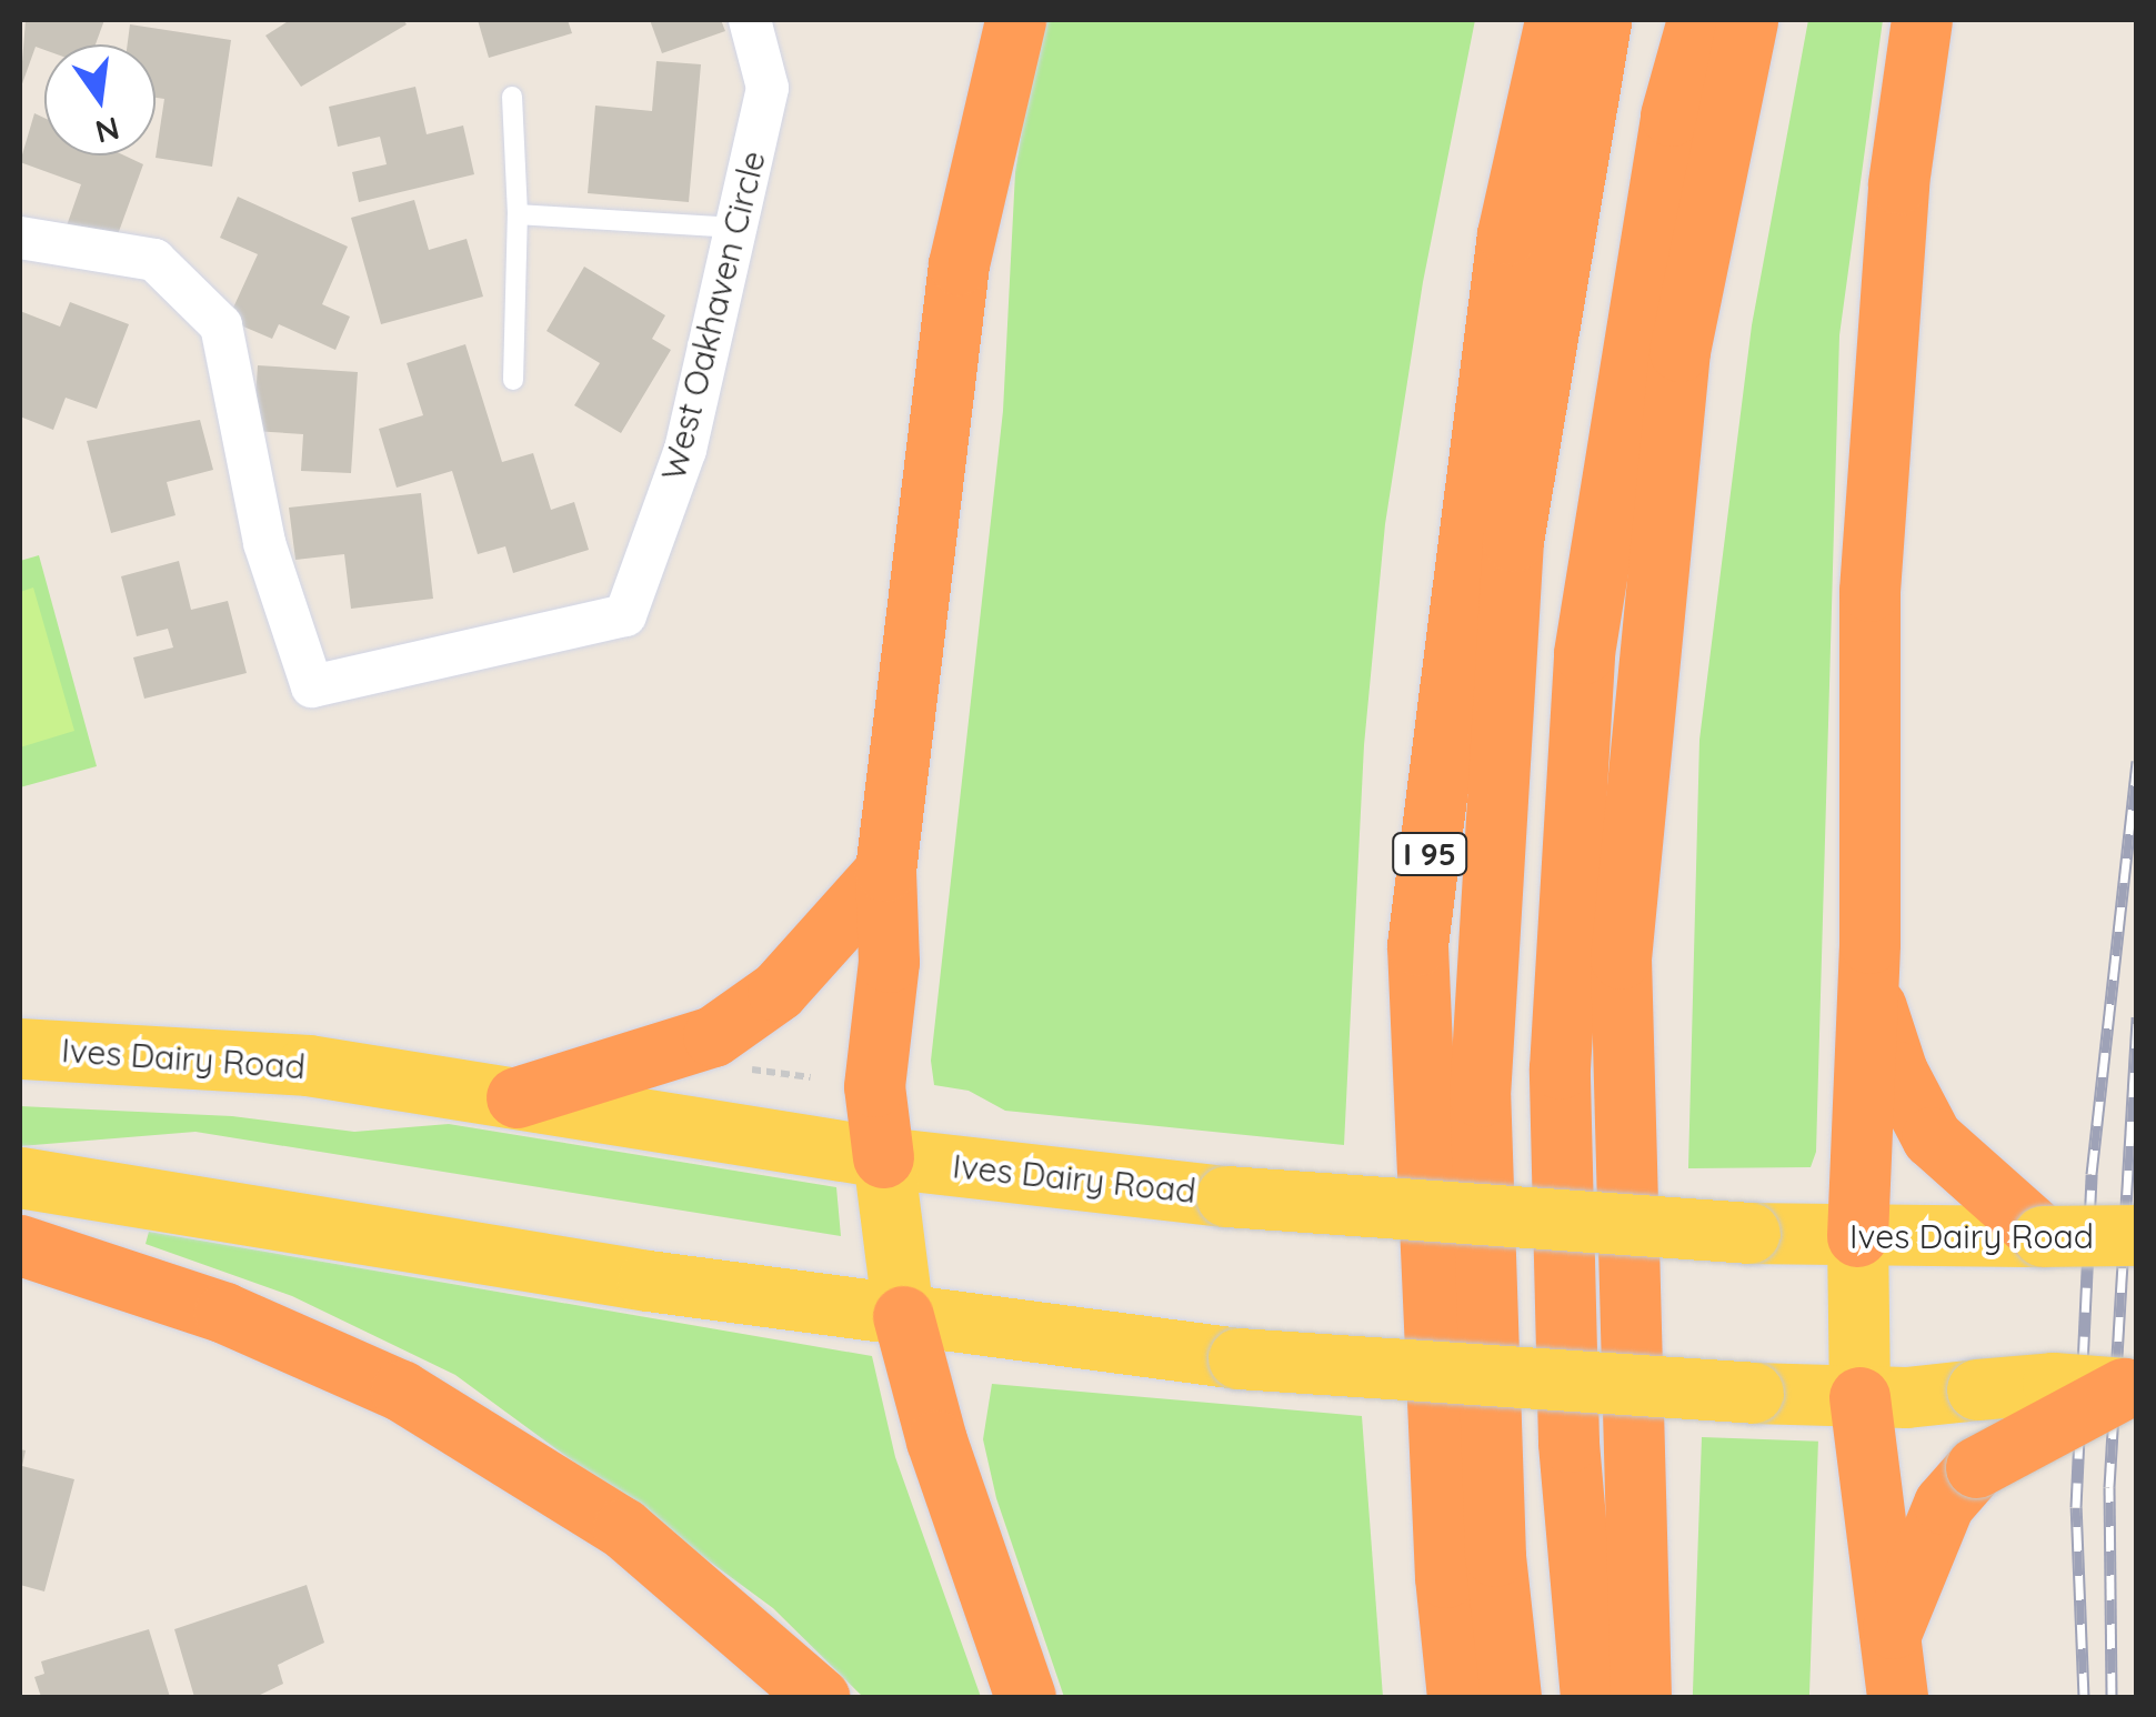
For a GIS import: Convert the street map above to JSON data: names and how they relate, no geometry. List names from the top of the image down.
{
  "streets": {
    "highway": ["I 95"],
    "main road": ["Ives Dairy Road"],
    "street": ["West Oakhaven Circle"]
  },
  "north": "bottom"
}
